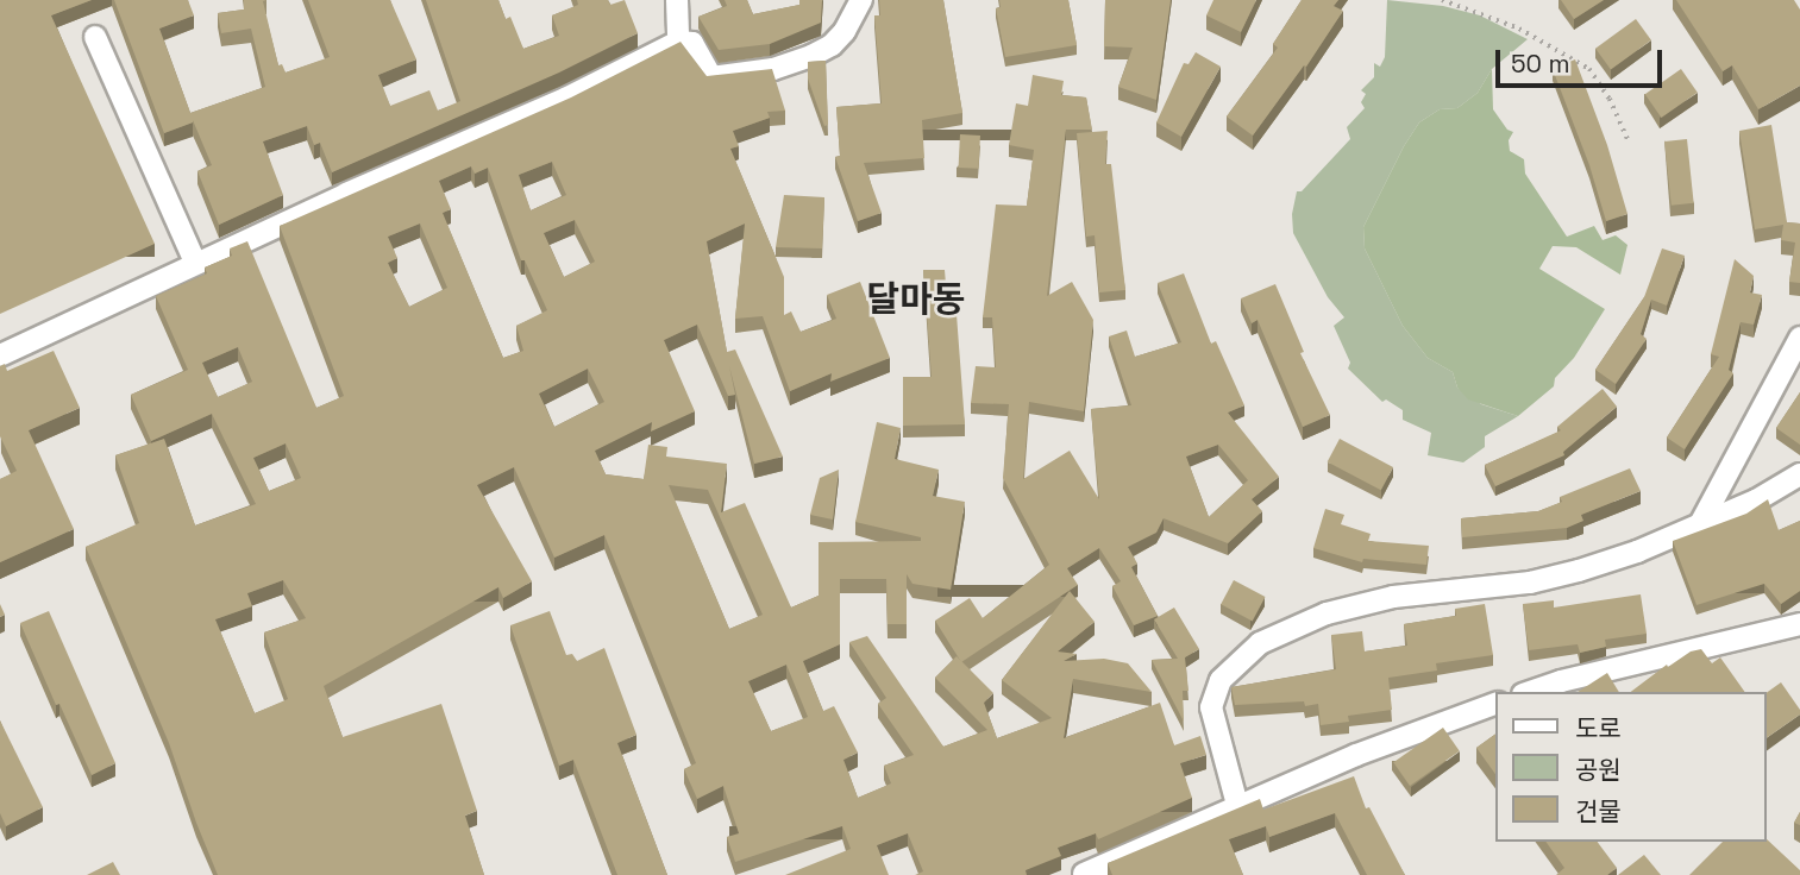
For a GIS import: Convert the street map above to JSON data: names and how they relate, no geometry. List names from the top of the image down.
{
  "districts": ["달마동"],
  "legend": ["도로", "공원", "건물"],
  "scale_bar": "50 m"
}
